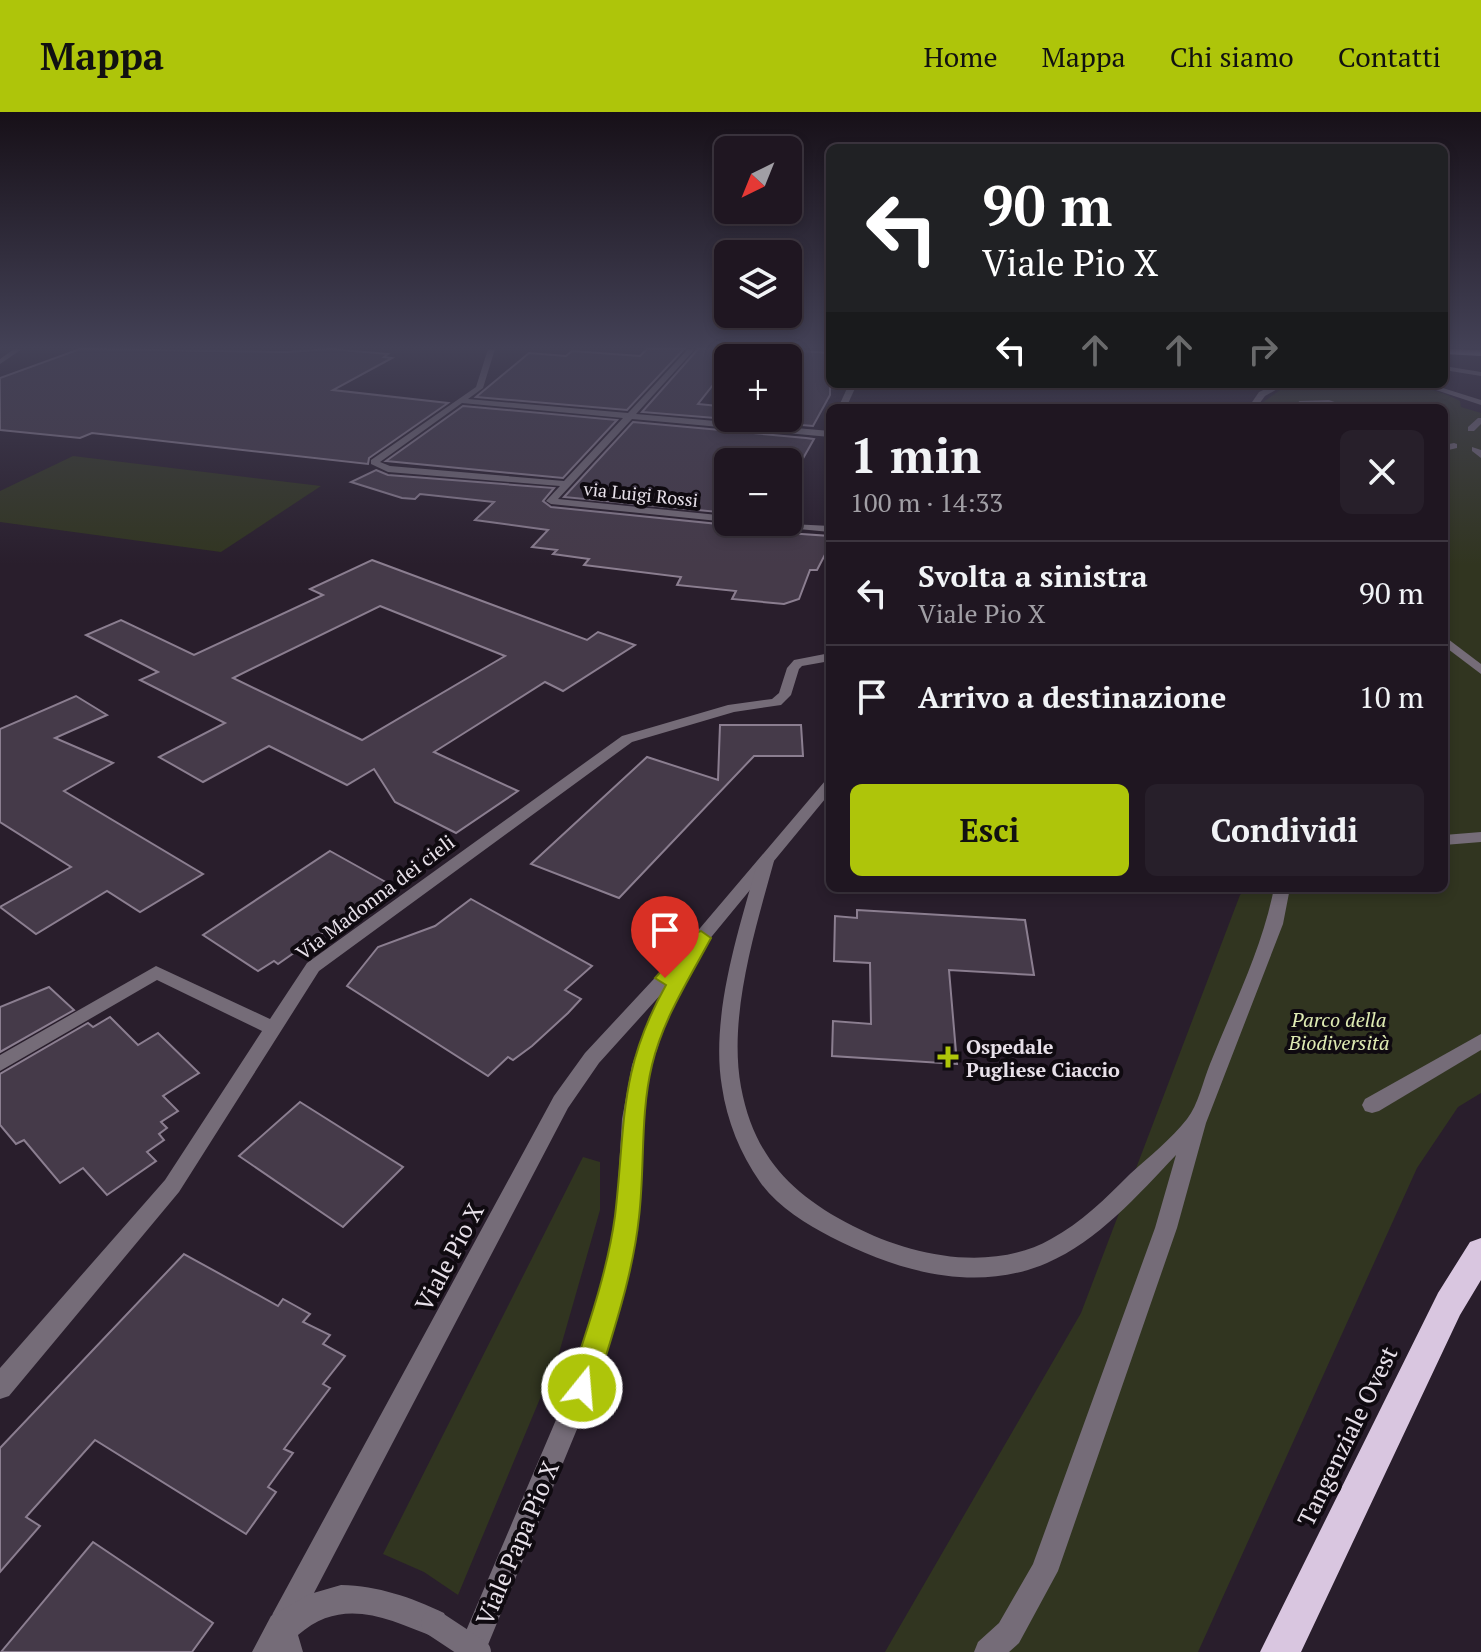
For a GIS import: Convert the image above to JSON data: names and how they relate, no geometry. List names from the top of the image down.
{
  "streets": {
    "highway": ["Tangenziale Ovest"],
    "street": [
      "via Luigi Rossi",
      "Via Madonna dei cieli",
      "Viale Pio X",
      "Viale Papa Pio X"
    ]
  },
  "crossings": [
    ["Viale Pio X", "Viale Papa Pio X"]
  ],
  "parks": ["Parco della Biodiversità"],
  "places": {
    "health": ["Ospedale Pugliese Ciaccio"]
  },
  "north": "bottom left",
  "page": {
    "header": "Mappa",
    "nav": [
      "Home",
      "Mappa",
      "Chi siamo",
      "Contatti"
    ],
    "map_buttons": ["+", "−"],
    "turn": ["90 m", "Viale Pio X"],
    "heading": ["1 min", "100 m · 14:33"],
    "list": [
      {
        "name": "Svolta a sinistra",
        "note": "Viale Pio X",
        "value": "90 m"
      },
      {
        "name": "Arrivo a destinazione",
        "value": "10 m"
      }
    ],
    "buttons": ["Esci", "Condividi"]
  }
}
